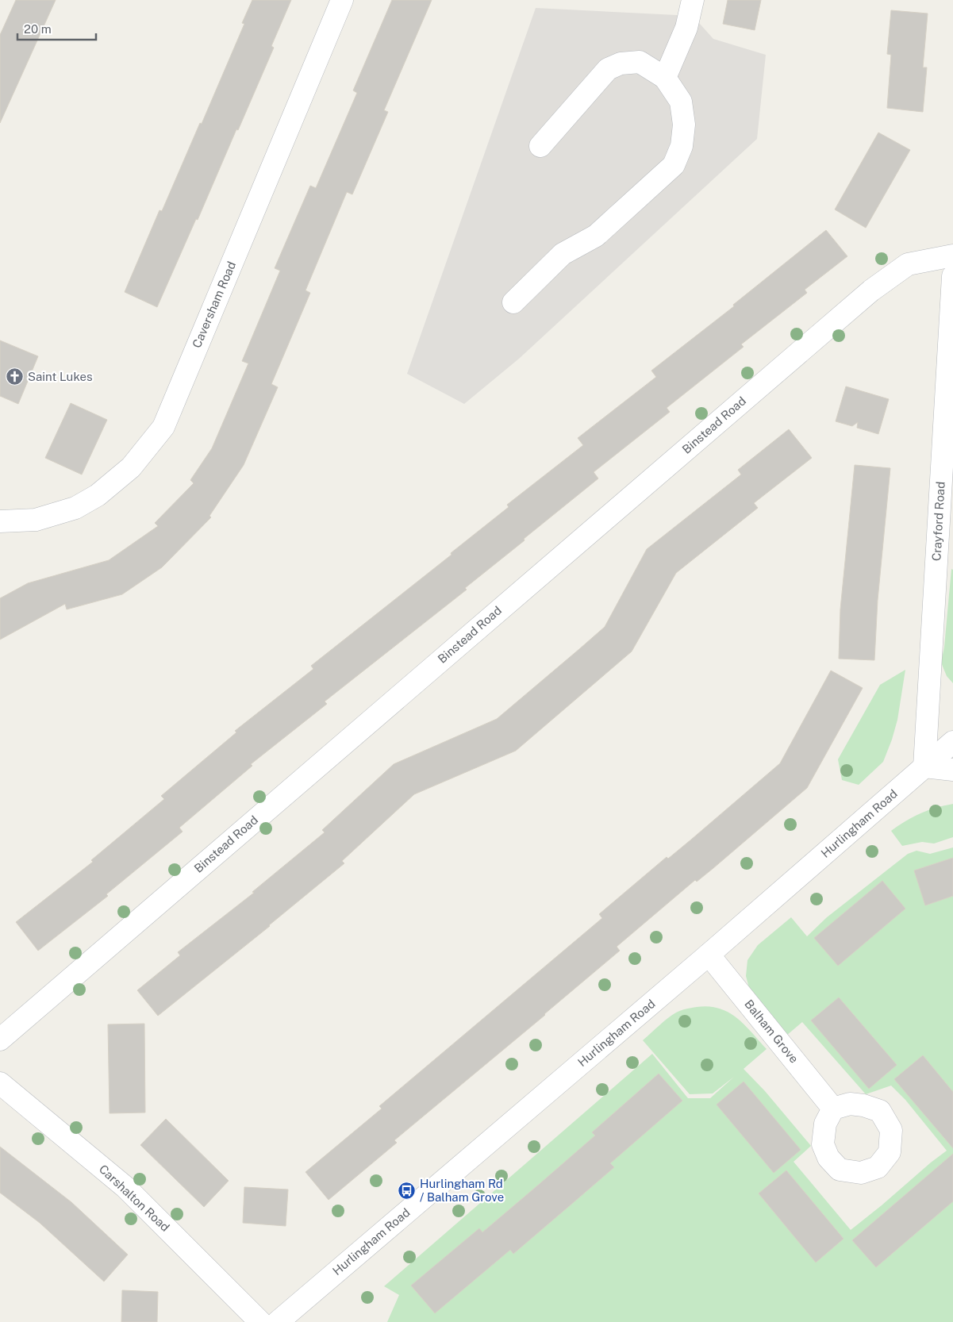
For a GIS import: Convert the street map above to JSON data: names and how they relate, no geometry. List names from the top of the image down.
{
  "streets": {
    "street": [
      "Caversham Road",
      "Binstead Road",
      "Crayford Road",
      "Hurlingham Road",
      "Balham Grove",
      "Carshalton Road"
    ]
  },
  "crossings": [
    ["Crayford Road", "Hurlingham Road"],
    ["Hurlingham Road", "Balham Grove"]
  ],
  "places": {
    "church": ["Saint Lukes"],
    "bus stop": ["Hurlingham Rd / Balham Grove"]
  },
  "scale_bar": "20 m"
}
